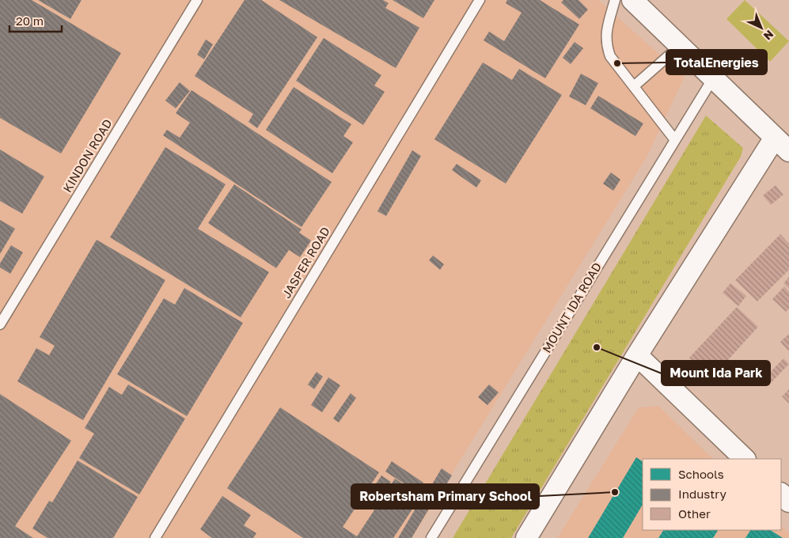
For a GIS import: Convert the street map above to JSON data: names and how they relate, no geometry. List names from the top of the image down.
{
  "streets": {
    "lane": ["KINDON ROAD", "JASPER ROAD", "MOUNT IDA ROAD"]
  },
  "places": ["TotalEnergies", "Mount Ida Park", "Robertsham Primary School"],
  "legend": ["Schools", "Industry", "Other"],
  "scale_bar": "20 m",
  "north": "bottom right"
}
